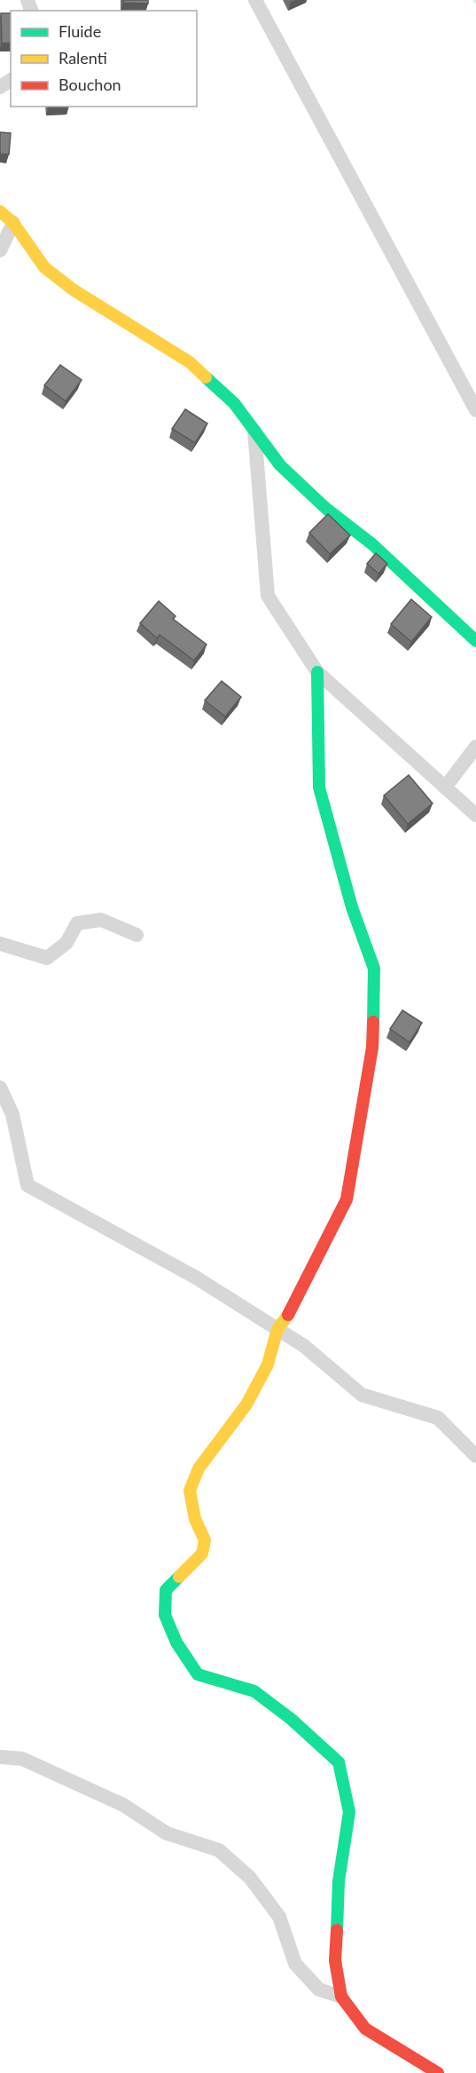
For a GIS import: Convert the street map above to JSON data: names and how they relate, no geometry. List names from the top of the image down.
{
  "legend": ["Fluide", "Ralenti", "Bouchon"]
}
